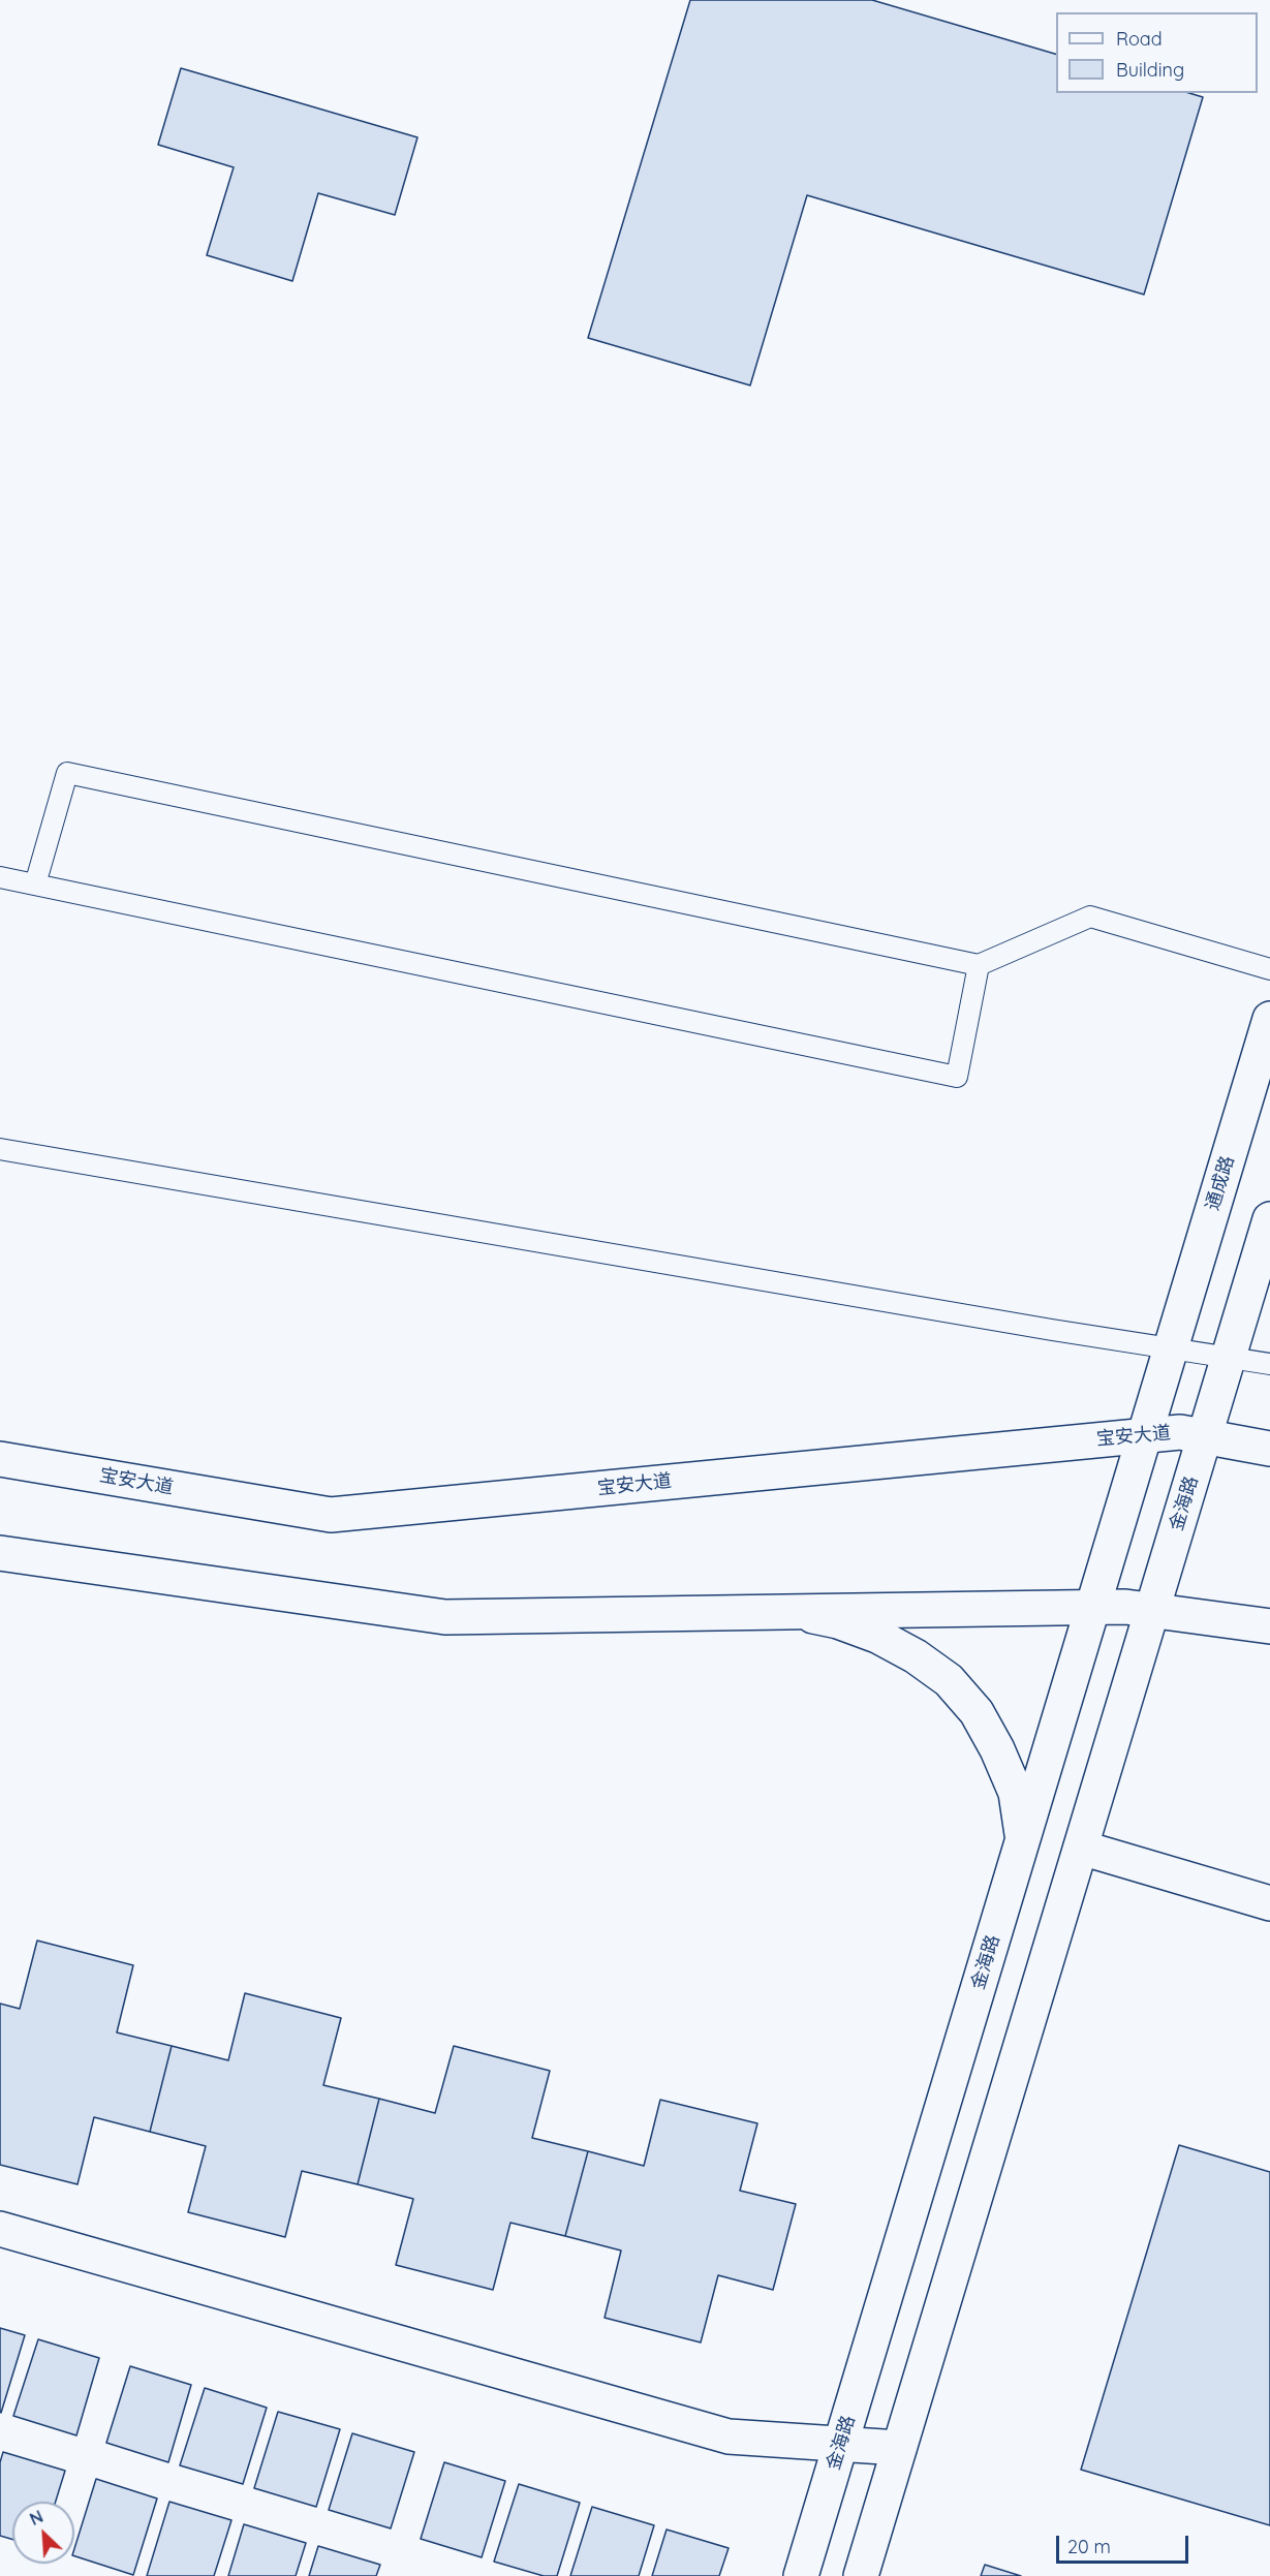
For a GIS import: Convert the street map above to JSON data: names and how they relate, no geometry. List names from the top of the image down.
{
  "streets": {
    "street": ["通成路", "宝安大道", "金海路"]
  },
  "crossings": [
    ["通成路", "金海路"],
    ["宝安大道", "金海路"]
  ],
  "legend": ["Road", "Building"],
  "scale_bar": "20 m",
  "north": "top left"
}
